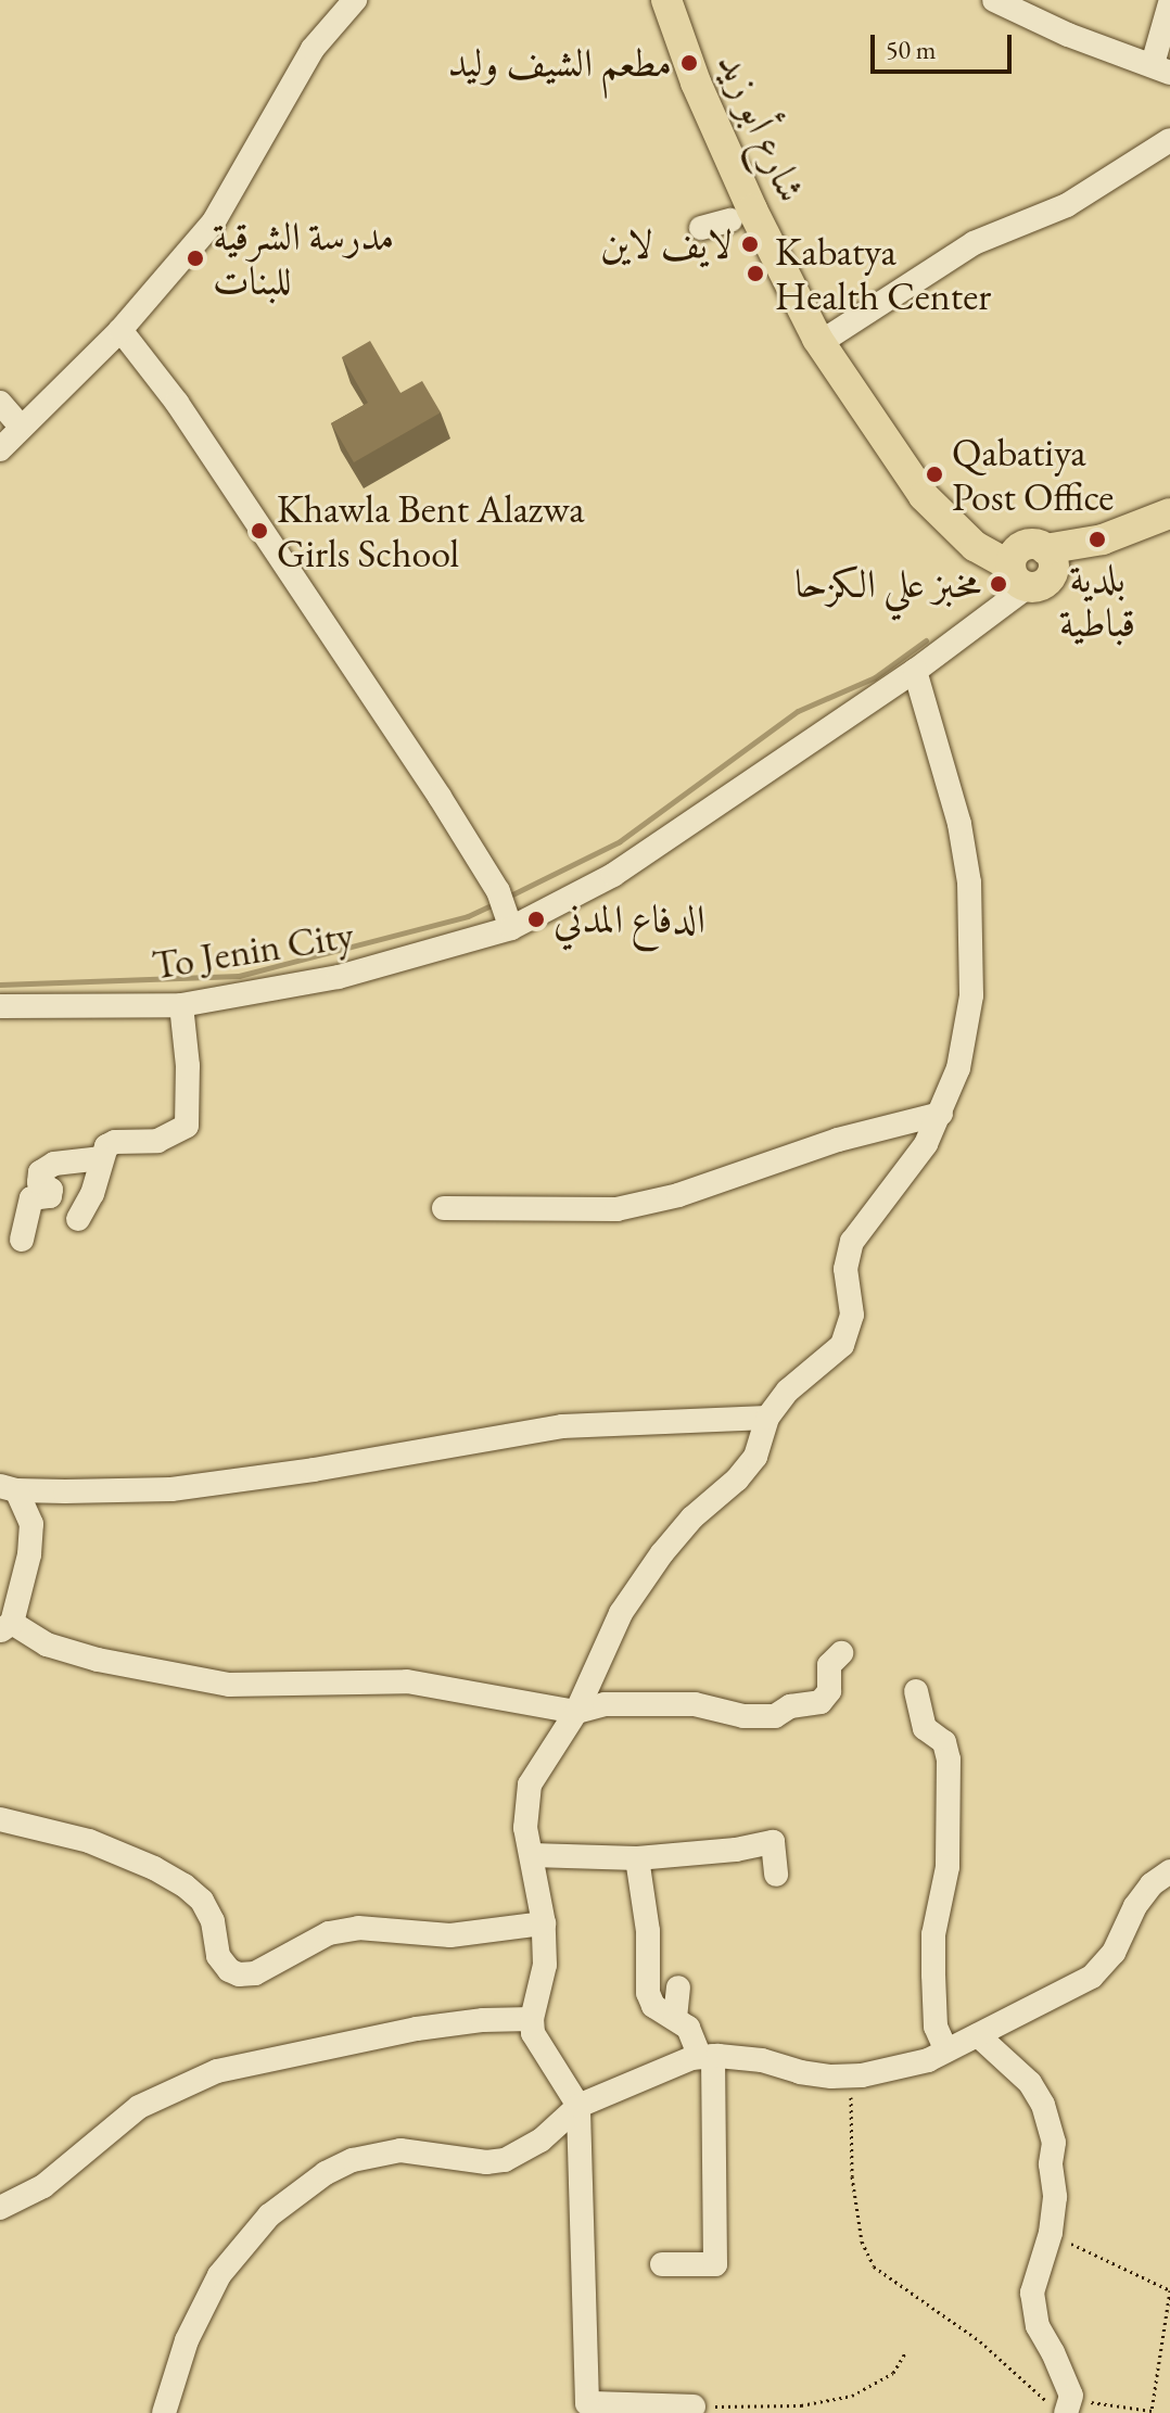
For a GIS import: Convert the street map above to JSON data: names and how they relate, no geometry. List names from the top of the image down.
{
  "streets": {
    "main road": ["شارع أبو زيد"],
    "street": ["To Jenin City"]
  },
  "crossings": [
    ["شارع أبو زيد", "To Jenin City"]
  ],
  "places": [
    "مطعم الشيف وليد",
    "لايف لاين",
    "مدرسة الشرقية للبنات",
    "Kabatya Health Center",
    "Qabatiya Post Office",
    "Khawla Bent Alazwa Girls School",
    "بلدية قباطية",
    "مخبز علي الكزحا",
    "الدفاع المدني"
  ],
  "scale_bar": "50 m"
}
